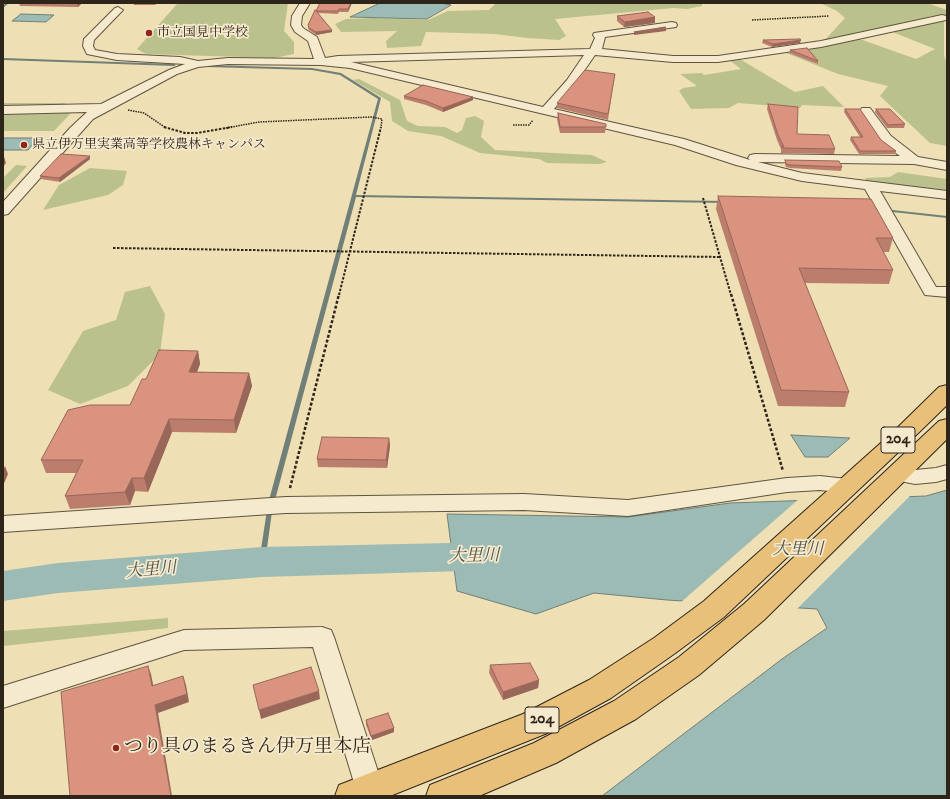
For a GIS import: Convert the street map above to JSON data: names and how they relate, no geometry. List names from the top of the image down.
{
  "streets": {
    "highway": ["204"]
  },
  "water": ["大里川"],
  "places": ["市立国見中学校", "県立伊万里実業高等学校農林キャンパス", "つり具のまるきん伊万里本店"]
}
